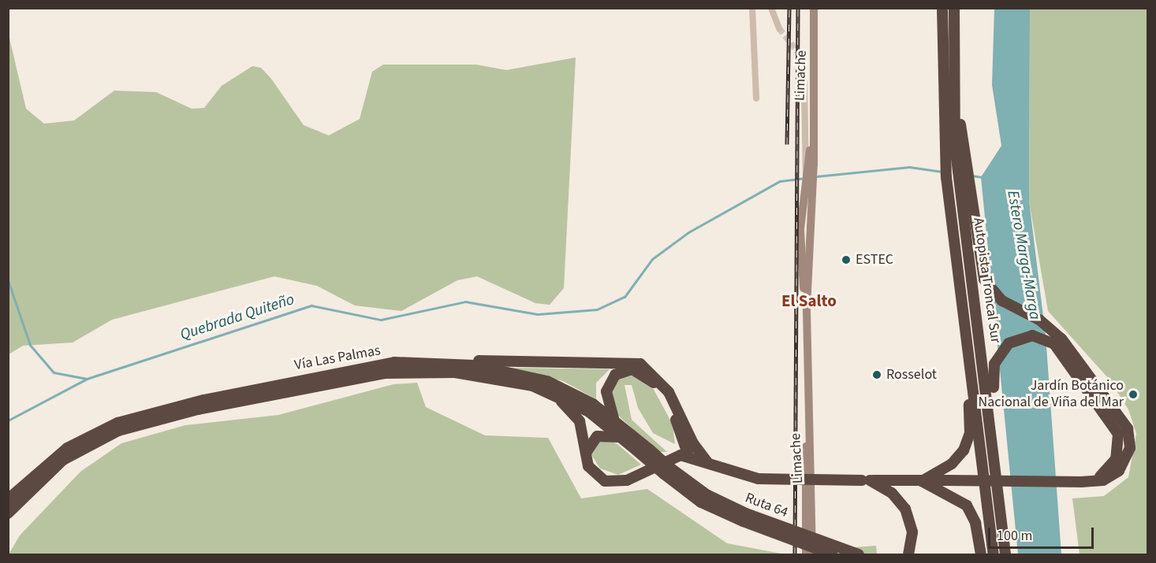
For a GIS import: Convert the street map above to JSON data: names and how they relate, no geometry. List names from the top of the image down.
{
  "streets": {
    "highway": ["Autopista Troncal Sur", "Vía Las Palmas", "Ruta 64"],
    "main road": ["Limache"]
  },
  "crossings": [
    ["Vía Las Palmas", "Ruta 64"]
  ],
  "districts": ["El Salto"],
  "water": ["Estero Marga-Marga", "Quebrada Quiteño"],
  "places": ["ESTEC", "Rosselot", "Jardín Botánico Nacional de Viña del Mar"],
  "scale_bar": "100 m"
}
